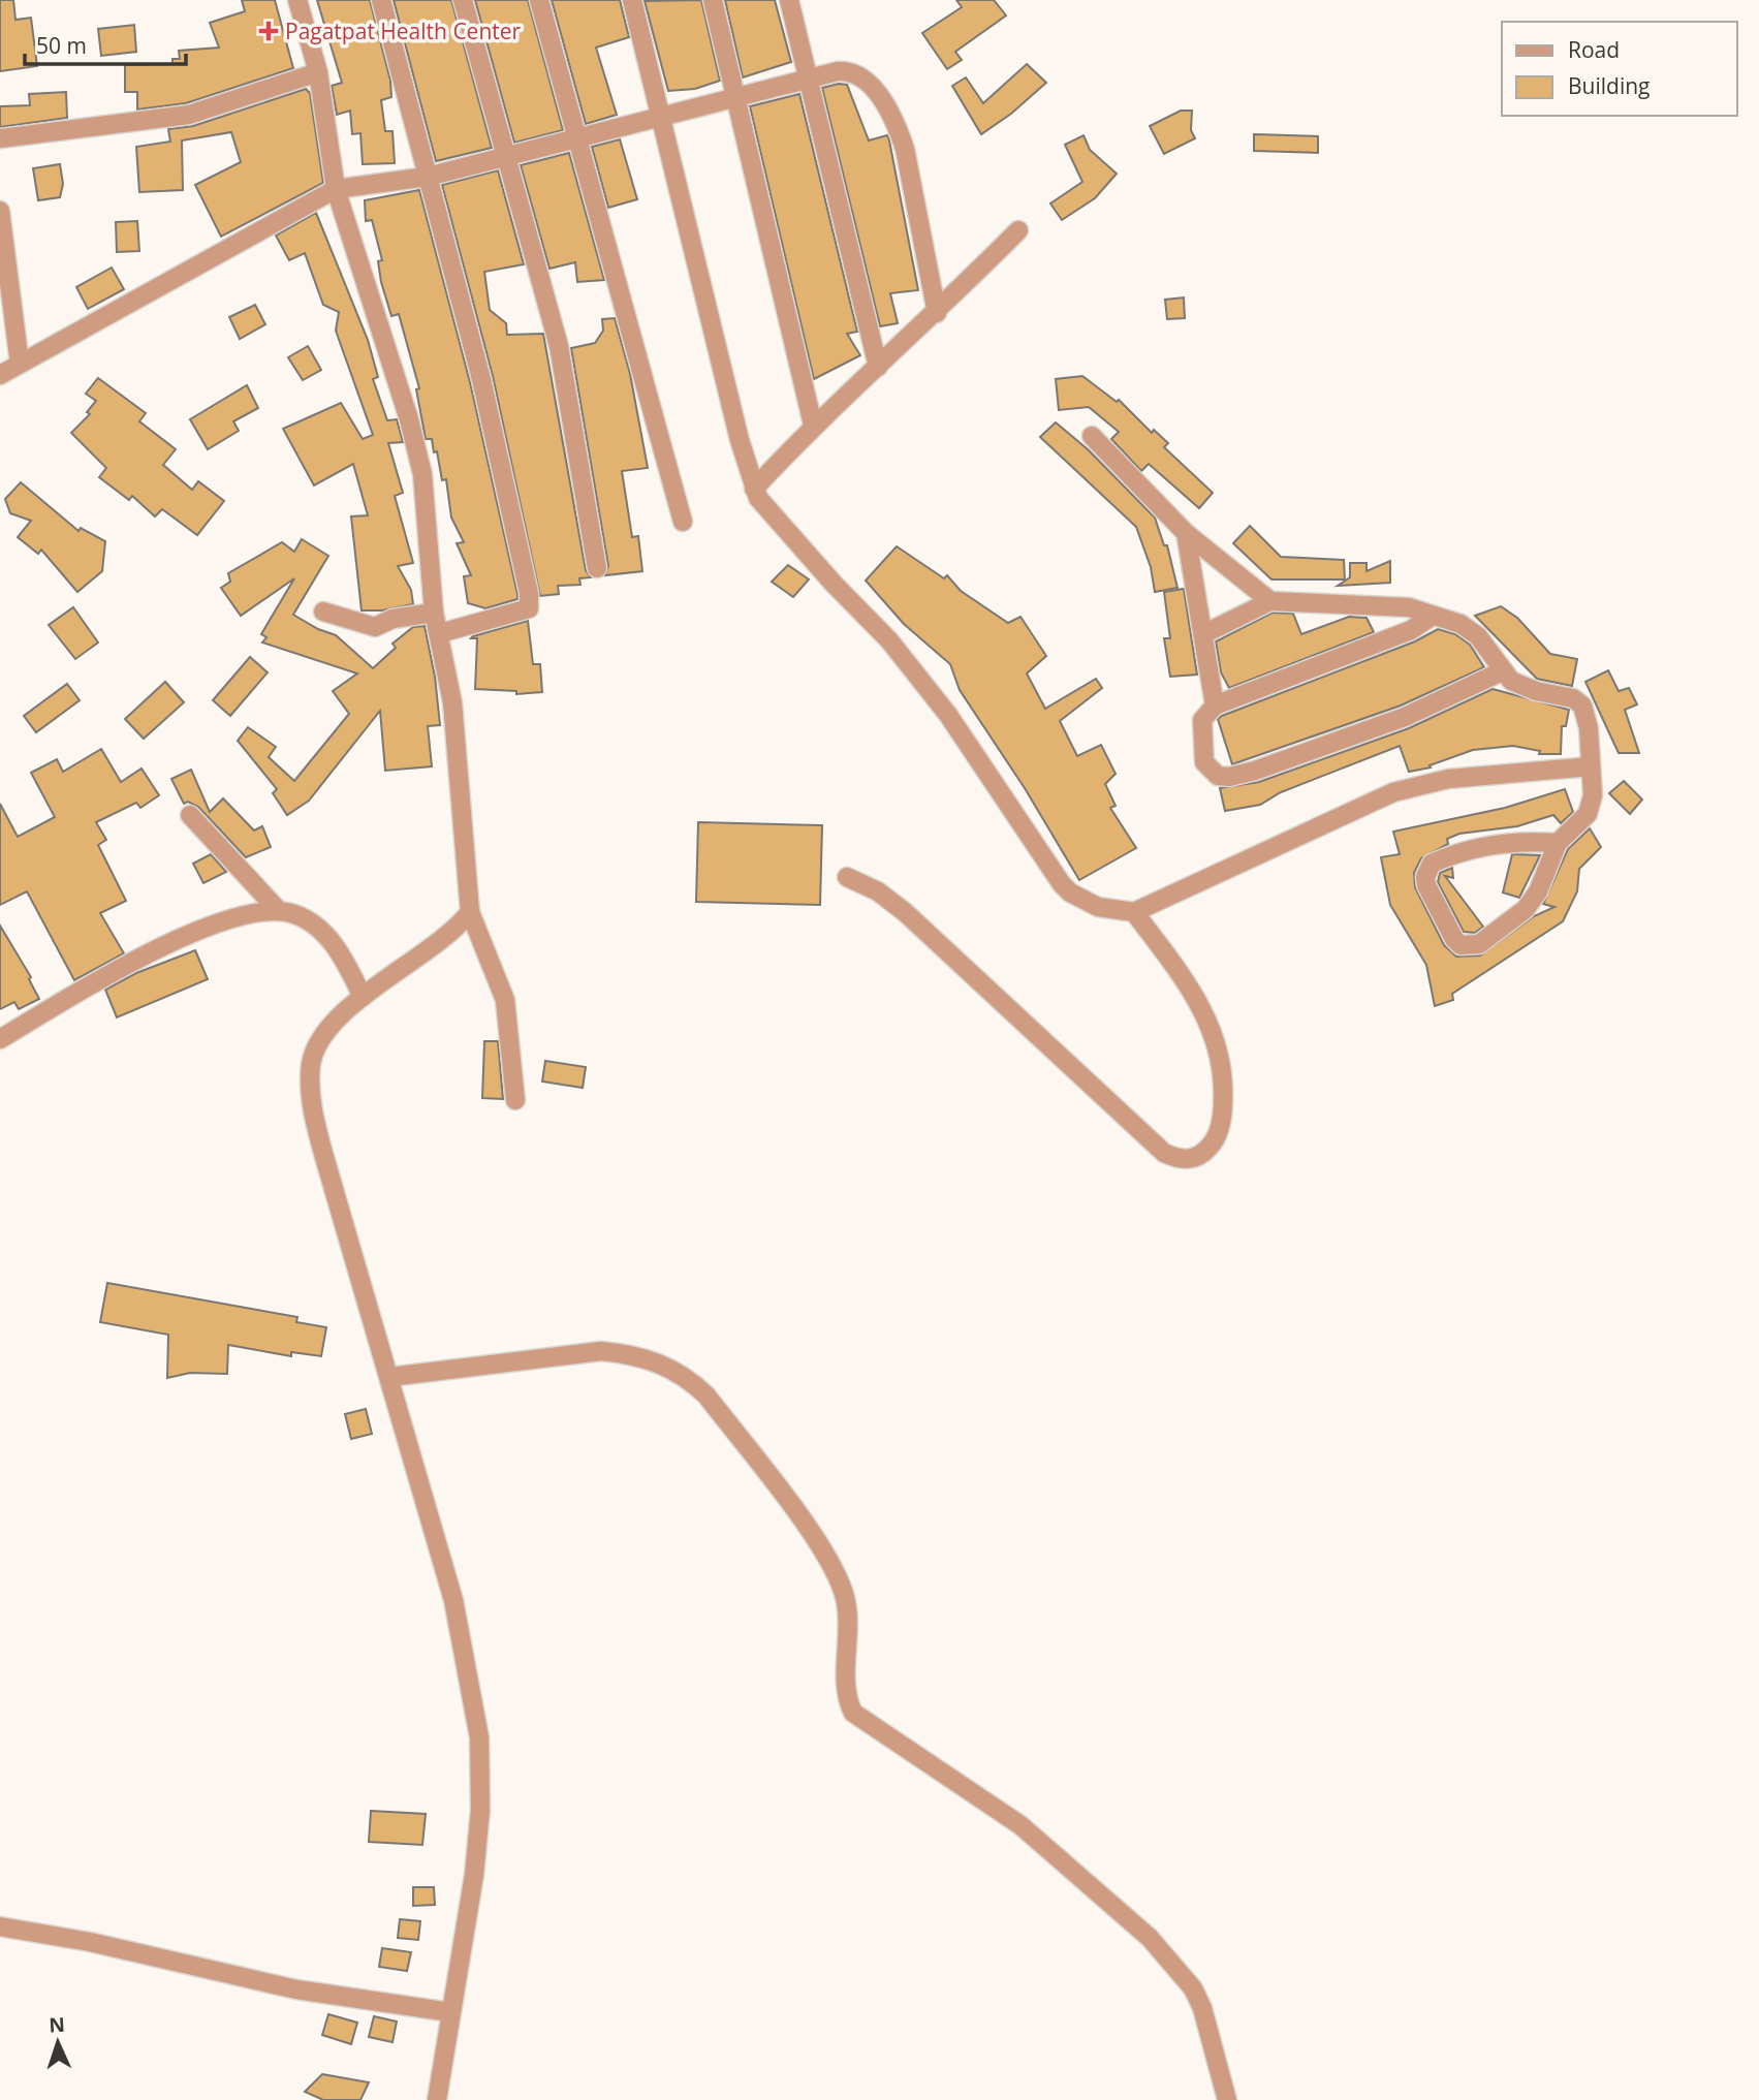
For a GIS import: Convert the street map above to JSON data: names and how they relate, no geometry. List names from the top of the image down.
{
  "places": {
    "health": ["Pagatpat Health Center"]
  },
  "legend": ["Road", "Building"],
  "scale_bar": "50 m",
  "north": "top"
}
